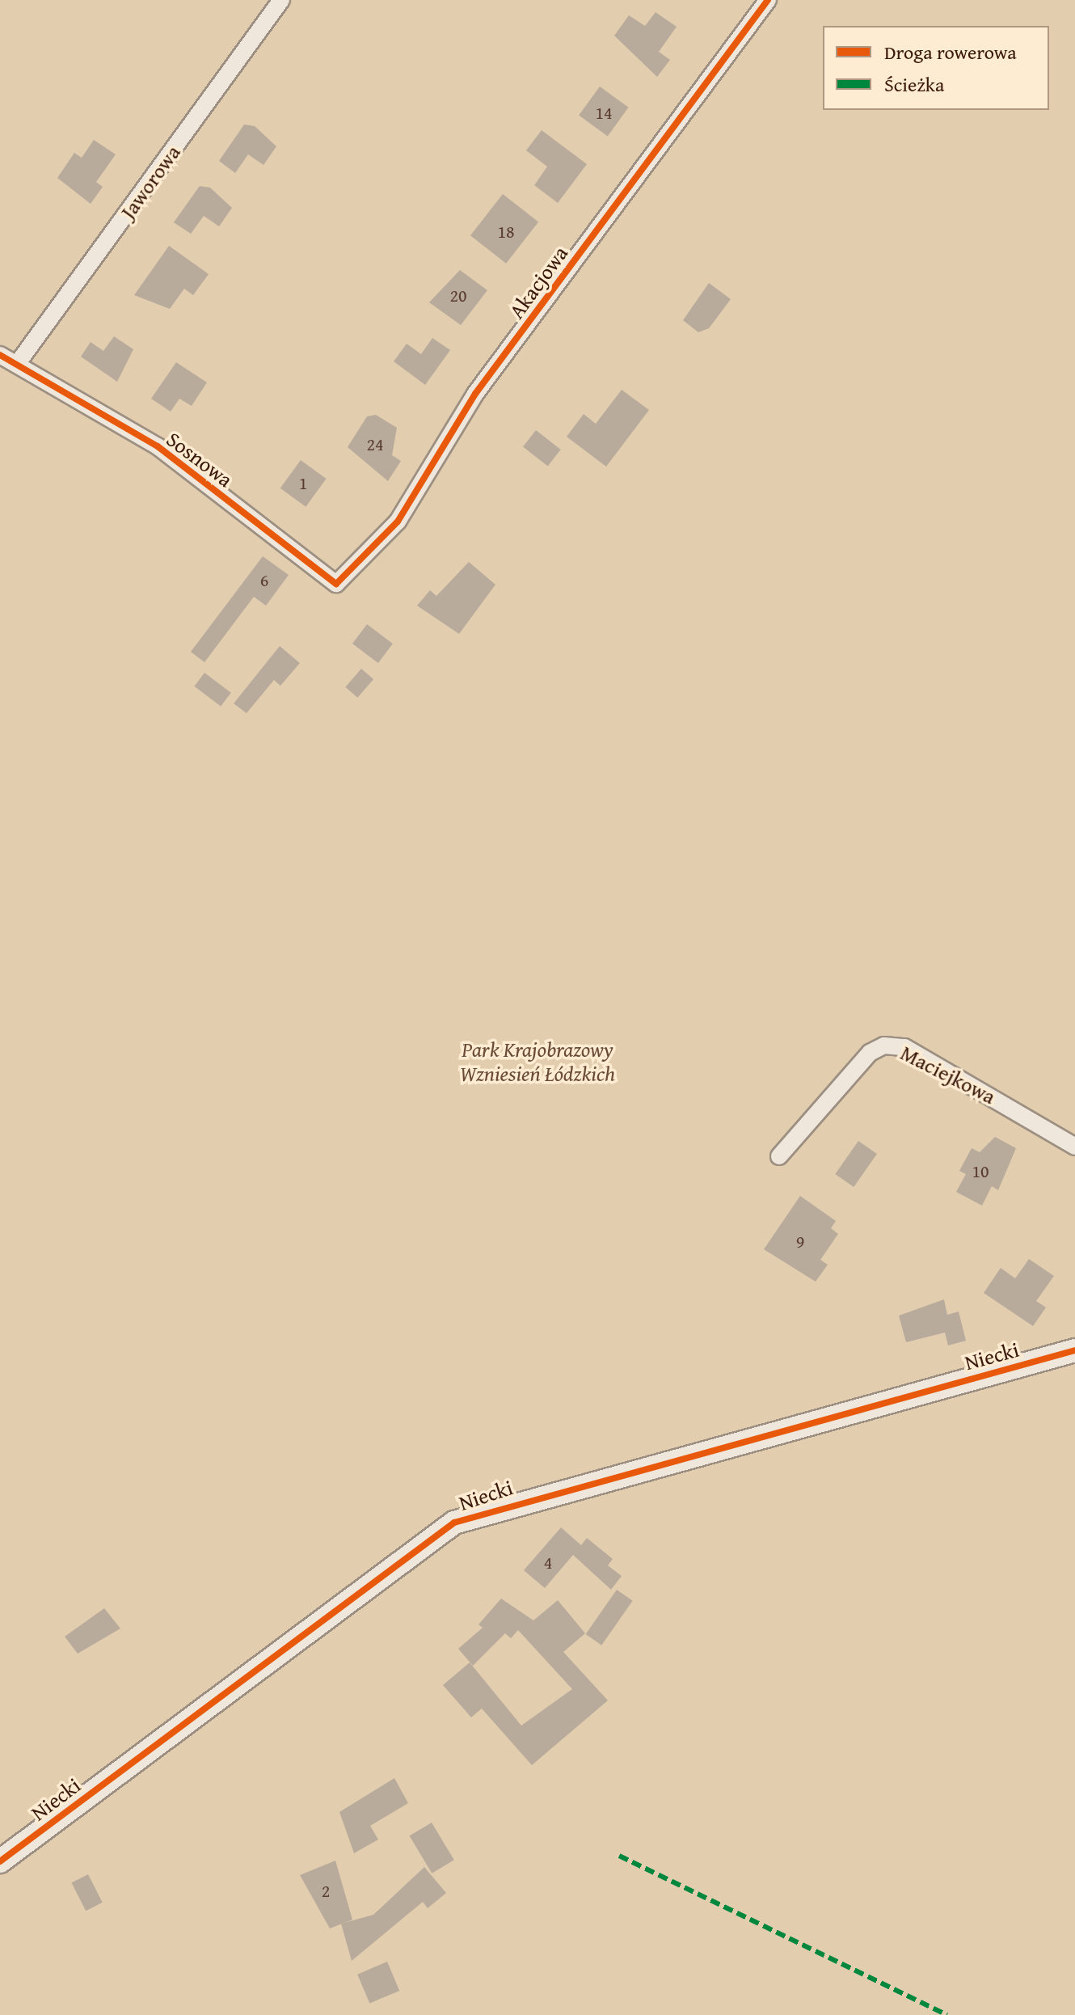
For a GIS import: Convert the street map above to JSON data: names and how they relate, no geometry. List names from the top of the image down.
{
  "streets": {
    "street": [
      "Jaworowa",
      "Akacjowa",
      "Sosnowa",
      "Maciejkowa",
      "Niecki"
    ]
  },
  "crossings": [
    ["Jaworowa", "Sosnowa"],
    ["Akacjowa", "Sosnowa"]
  ],
  "parks": ["Park Krajobrazowy Wzniesień Łódzkich"],
  "house_numbers": [
    "14",
    "18",
    "20",
    "24",
    "1",
    "6",
    "10",
    "9",
    "4",
    "2"
  ],
  "legend": ["Droga rowerowa", "Ścieżka"]
}
